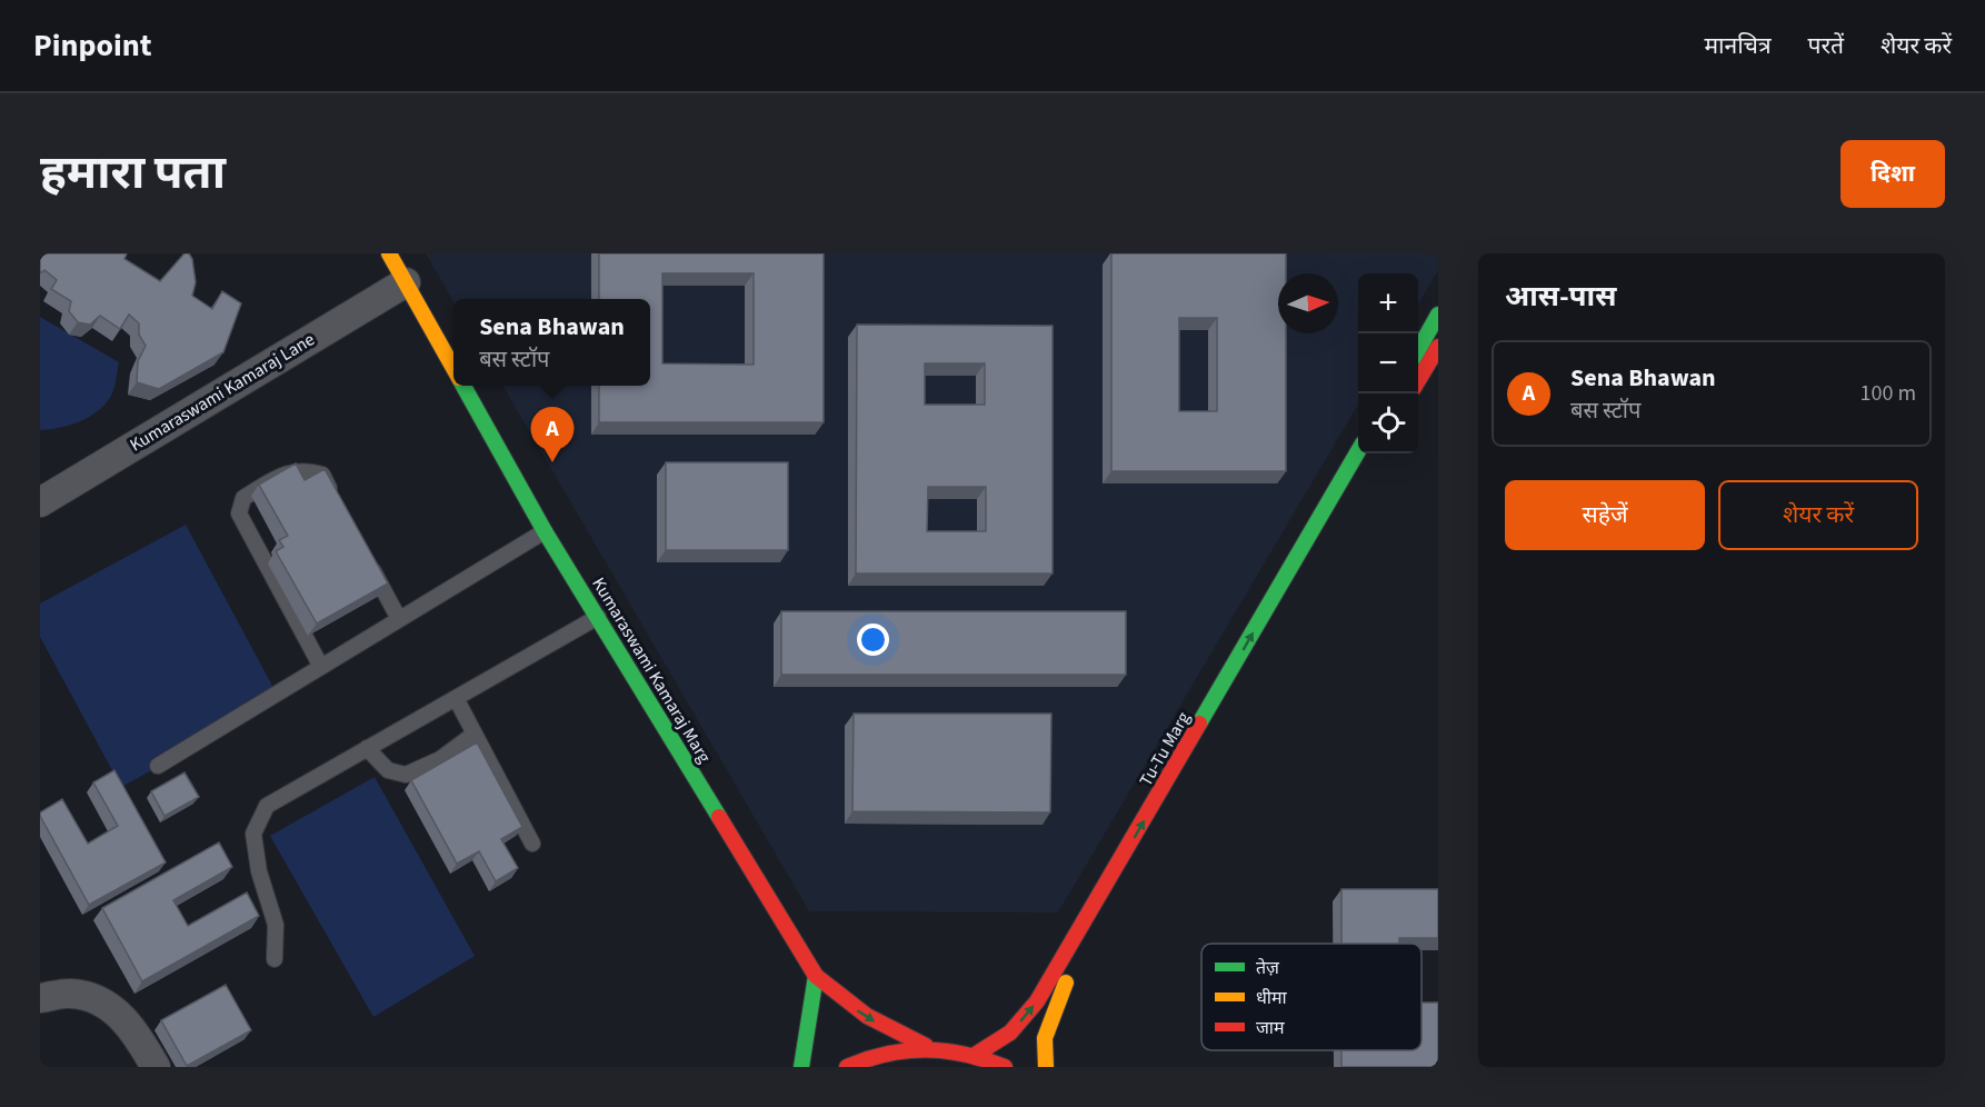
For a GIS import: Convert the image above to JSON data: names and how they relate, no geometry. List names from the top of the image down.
{
  "streets": {
    "main road": ["Kumaraswami Kamaraj Marg", "Tu-Tu Marg"],
    "street": ["Kumaraswami Kamaraj Lane"]
  },
  "crossings": [
    ["Kumaraswami Kamaraj Lane", "Kumaraswami Kamaraj Marg"]
  ],
  "legend": ["तेज़", "धीमा", "जाम"],
  "north": "right",
  "page": {
    "header": "Pinpoint",
    "nav": ["मानचित्र", "परतें", "शेयर करें"],
    "title": "हमारा पता",
    "buttons": [
      "दिशा",
      ["सहेजें", "शेयर करें"]
    ],
    "heading": "आस-पास",
    "map_buttons": ["+", "−"],
    "popup": ["Sena Bhawan", "बस स्टॉप"],
    "list": [
      {
        "mark": "A",
        "name": "Sena Bhawan",
        "note": "बस स्टॉप",
        "value": "100 m"
      }
    ],
    "pins": "A"
  }
}
